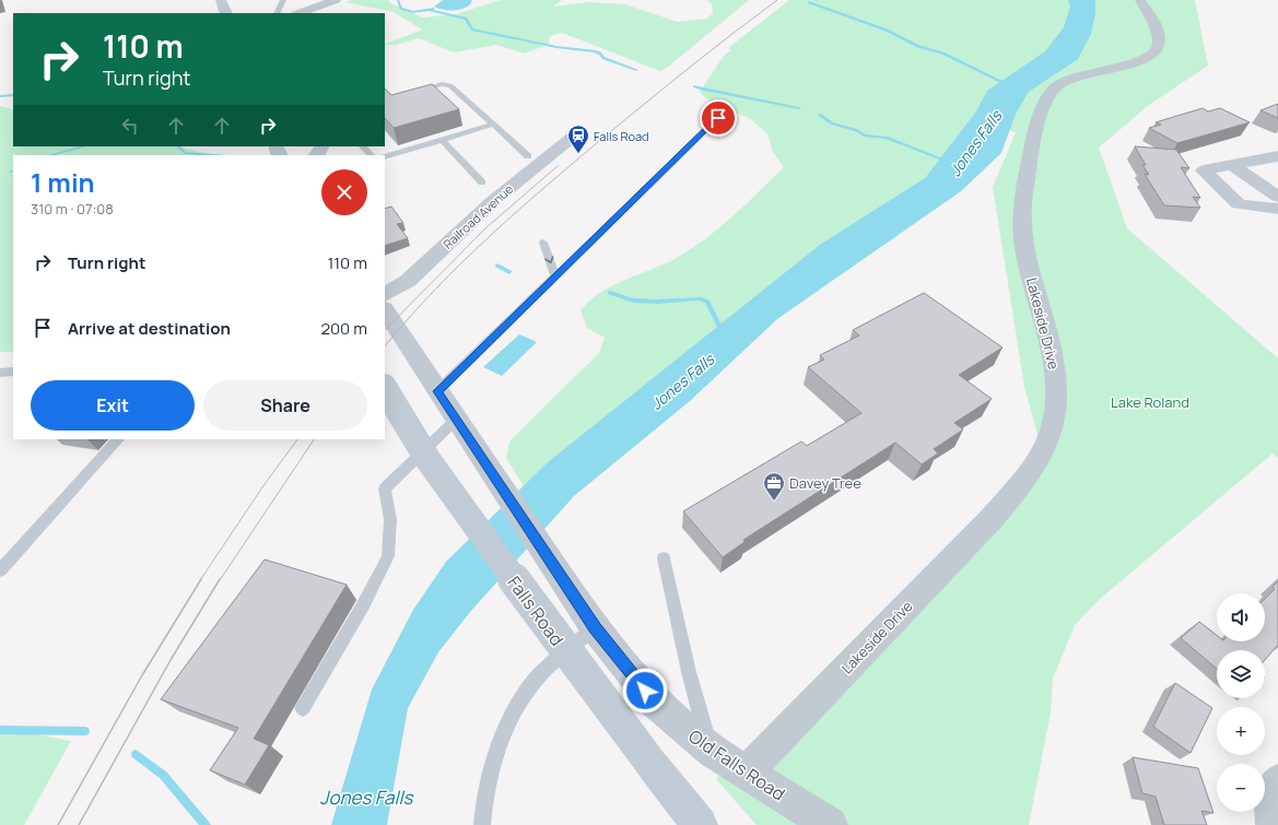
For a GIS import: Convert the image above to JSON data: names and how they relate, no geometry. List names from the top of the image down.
{
  "streets": {
    "main road": ["Falls Road"],
    "street": ["Railroad Avenue", "Lakeside Drive", "Old Falls Road"]
  },
  "crossings": [
    ["Lakeside Drive", "Old Falls Road"]
  ],
  "water": ["Jones Falls"],
  "parks": ["Lake Roland"],
  "places": {
    "station": ["Falls Road"],
    "office": ["Davey Tree"]
  },
  "page": {
    "turn": ["110 m", "Turn right"],
    "heading": ["1 min", "310 m · 07:08"],
    "list": [
      {
        "name": "Turn right",
        "value": "110 m"
      },
      {
        "name": "Arrive at destination",
        "value": "200 m"
      }
    ],
    "buttons": ["Exit", "Share"],
    "map_buttons": ["+", "−"]
  }
}
